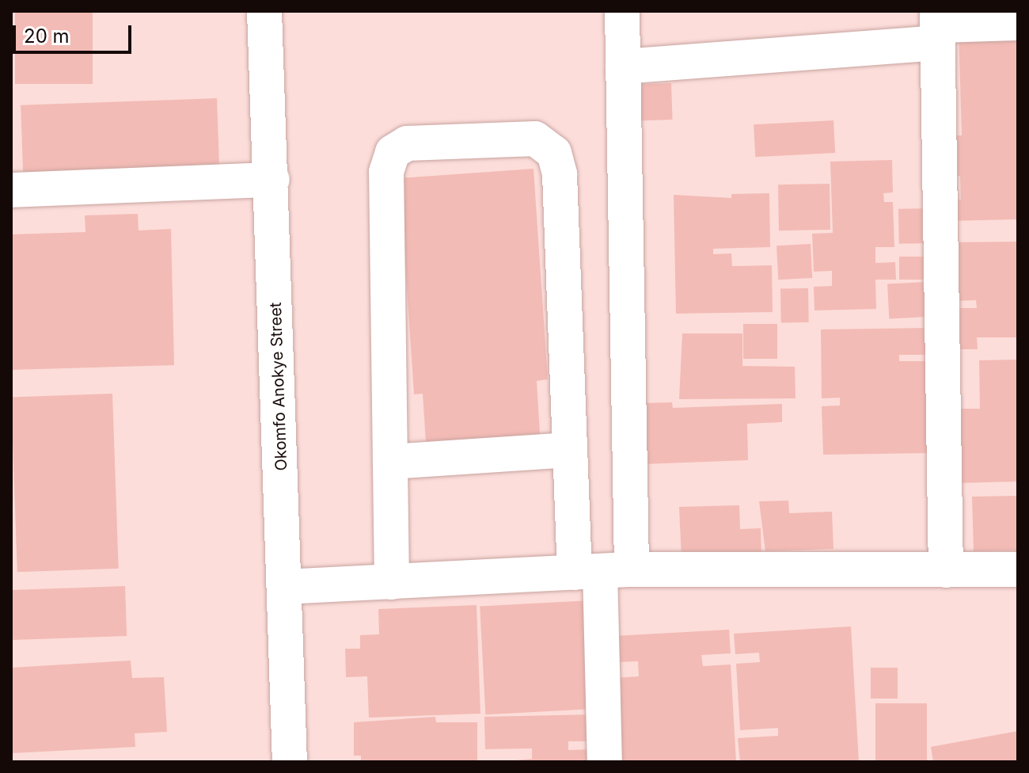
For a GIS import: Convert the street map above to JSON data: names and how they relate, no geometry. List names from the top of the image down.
{
  "streets": {
    "street": ["Okomfo Anokye Street"]
  },
  "scale_bar": "20 m"
}
